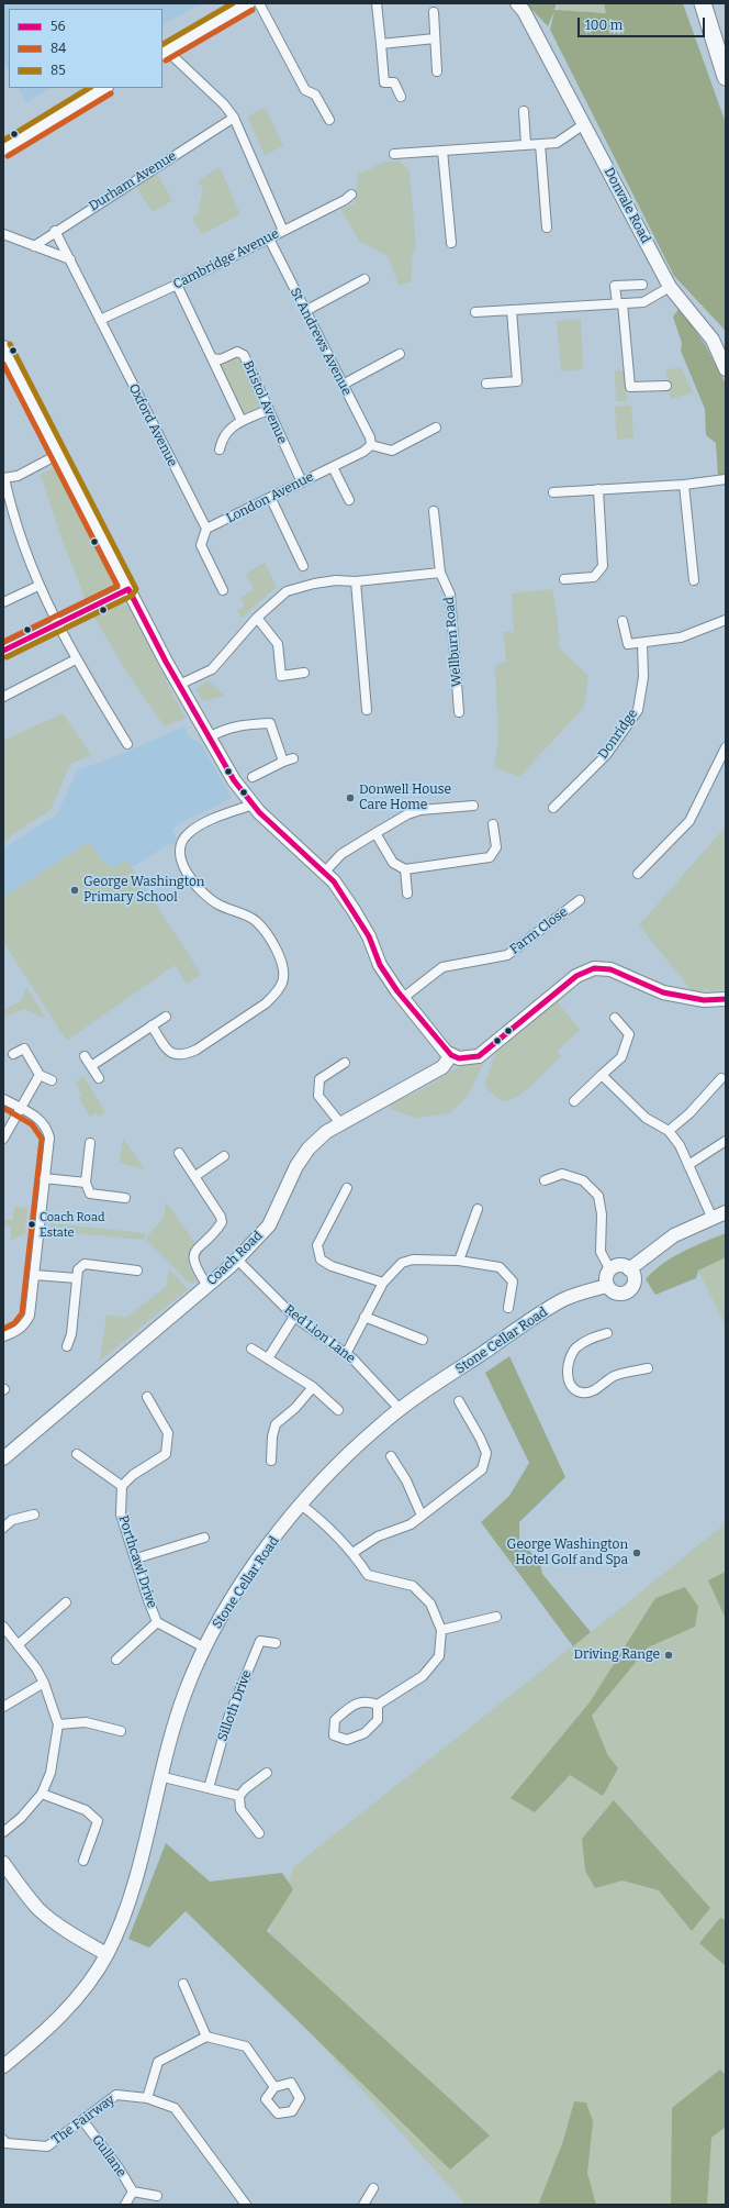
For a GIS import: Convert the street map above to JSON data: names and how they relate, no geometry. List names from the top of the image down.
{
  "streets": {
    "street": [
      "Durham Avenue",
      "Donvale Road",
      "Cambridge Avenue",
      "St Andrews Avenue",
      "Bristol Avenue",
      "Oxford Avenue",
      "London Avenue",
      "Wellburn Road",
      "Donridge",
      "Farm Close",
      "Coach Road",
      "Red Lion Lane",
      "Stone Cellar Road",
      "Porthcawl Drive",
      "Silloth Drive",
      "The Fairway",
      "Gullane"
    ]
  },
  "crossings": [
    ["Durham Avenue", "Oxford Avenue"],
    ["Cambridge Avenue", "St Andrews Avenue"],
    ["Cambridge Avenue", "Oxford Avenue"],
    ["St Andrews Avenue", "London Avenue"],
    ["Bristol Avenue", "London Avenue"],
    ["Oxford Avenue", "London Avenue"],
    ["Coach Road", "Red Lion Lane"],
    ["Red Lion Lane", "Stone Cellar Road"],
    ["Stone Cellar Road", "Porthcawl Drive"],
    ["The Fairway", "Gullane"]
  ],
  "places": [
    "Donwell House Care Home",
    "George Washington Primary School",
    "Coach Road Estate",
    "George Washington Hotel Golf and Spa",
    "Driving Range"
  ],
  "lines": ["transit line 85", "transit line 84", "transit line 56"],
  "legend": ["56", "84", "85"],
  "scale_bar": "100 m"
}
